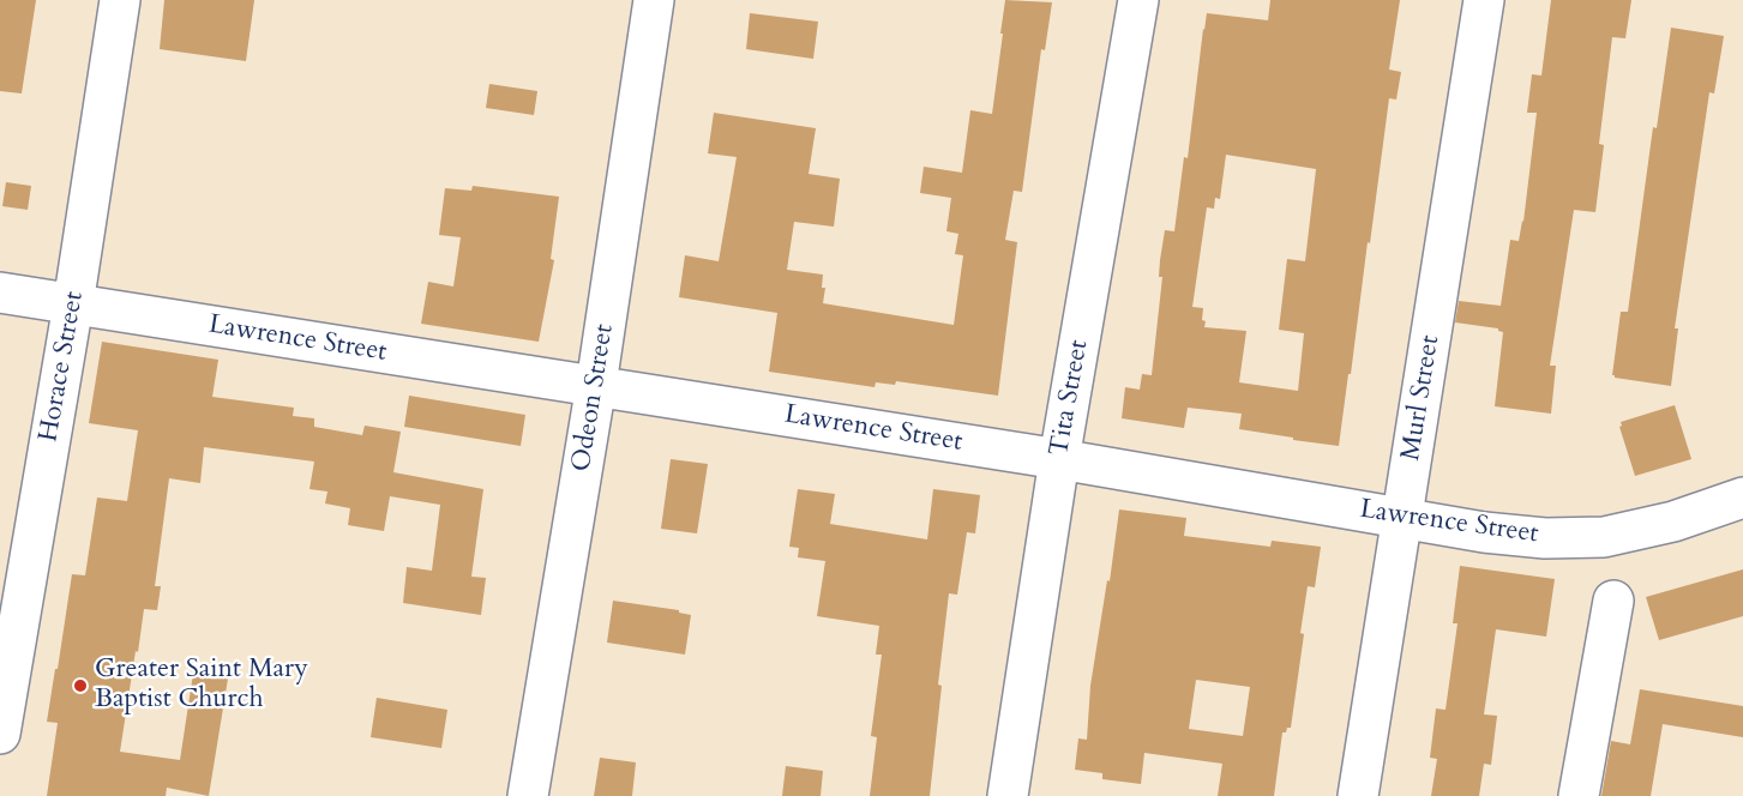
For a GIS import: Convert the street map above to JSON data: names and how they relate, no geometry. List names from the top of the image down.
{
  "streets": {
    "street": [
      "Lawrence Street",
      "Horace Street",
      "Odeon Street",
      "Tita Street",
      "Murl Street"
    ]
  },
  "crossings": [
    ["Lawrence Street", "Horace Street"],
    ["Lawrence Street", "Odeon Street"],
    ["Lawrence Street", "Tita Street"],
    ["Lawrence Street", "Murl Street"]
  ],
  "places": ["Greater Saint Mary Baptist Church"]
}
